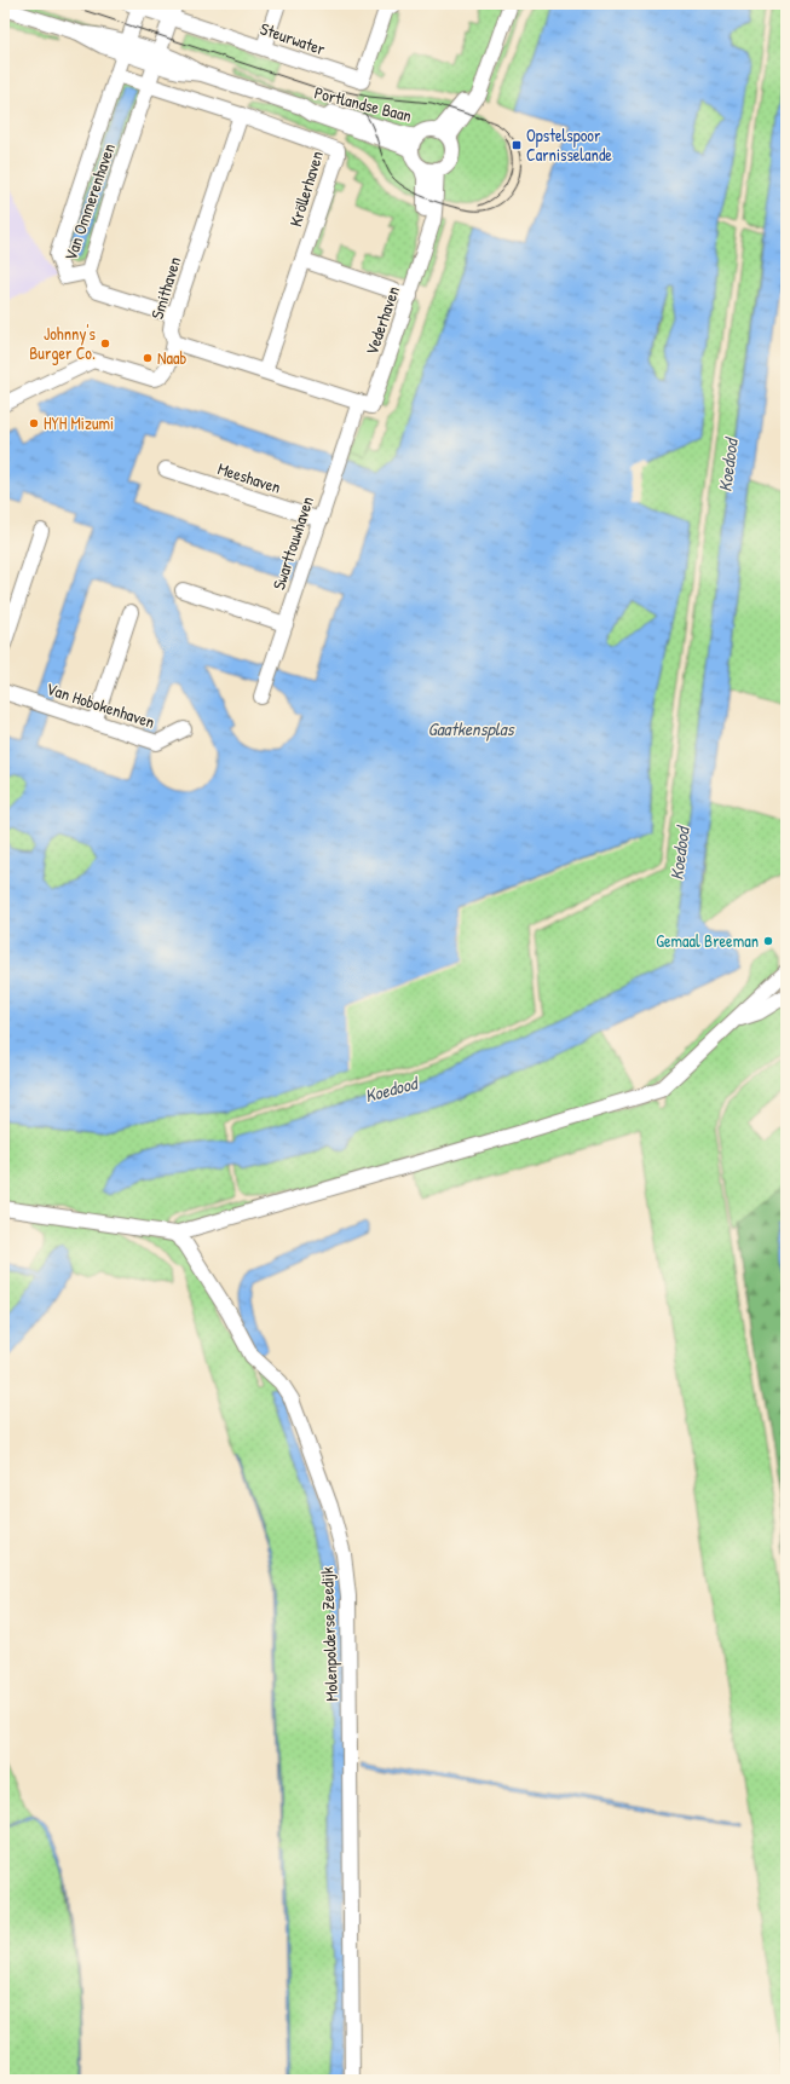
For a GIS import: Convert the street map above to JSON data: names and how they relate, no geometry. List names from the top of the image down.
{
  "streets": {
    "street": [
      "Steurwater",
      "Portlandse Baan",
      "Kröllerhaven",
      "Van Ommerenhaven",
      "Smithaven",
      "Vederhaven",
      "Meeshaven",
      "Swarttouwhaven",
      "Van Hobokenhaven",
      "Molenpolderse Zeedijk"
    ]
  },
  "crossings": [
    ["Steurwater", "Van Ommerenhaven"],
    ["Portlandse Baan", "Van Ommerenhaven"],
    ["Portlandse Baan", "Vederhaven"],
    ["Kröllerhaven", "Van Ommerenhaven"],
    ["Kröllerhaven", "Smithaven"],
    ["Smithaven", "Vederhaven"],
    ["Smithaven", "Swarttouwhaven"],
    ["Vederhaven", "Swarttouwhaven"],
    ["Meeshaven", "Swarttouwhaven"]
  ],
  "water": ["Koedood", "Gaatkensplas"],
  "places": {
    "transit": ["Opstelspoor Carnisselande"],
    "other": [
      "Johnny's Burger Co.",
      "Naab",
      "HYH Mizumi",
      "Gemaal Breeman"
    ]
  }
}
